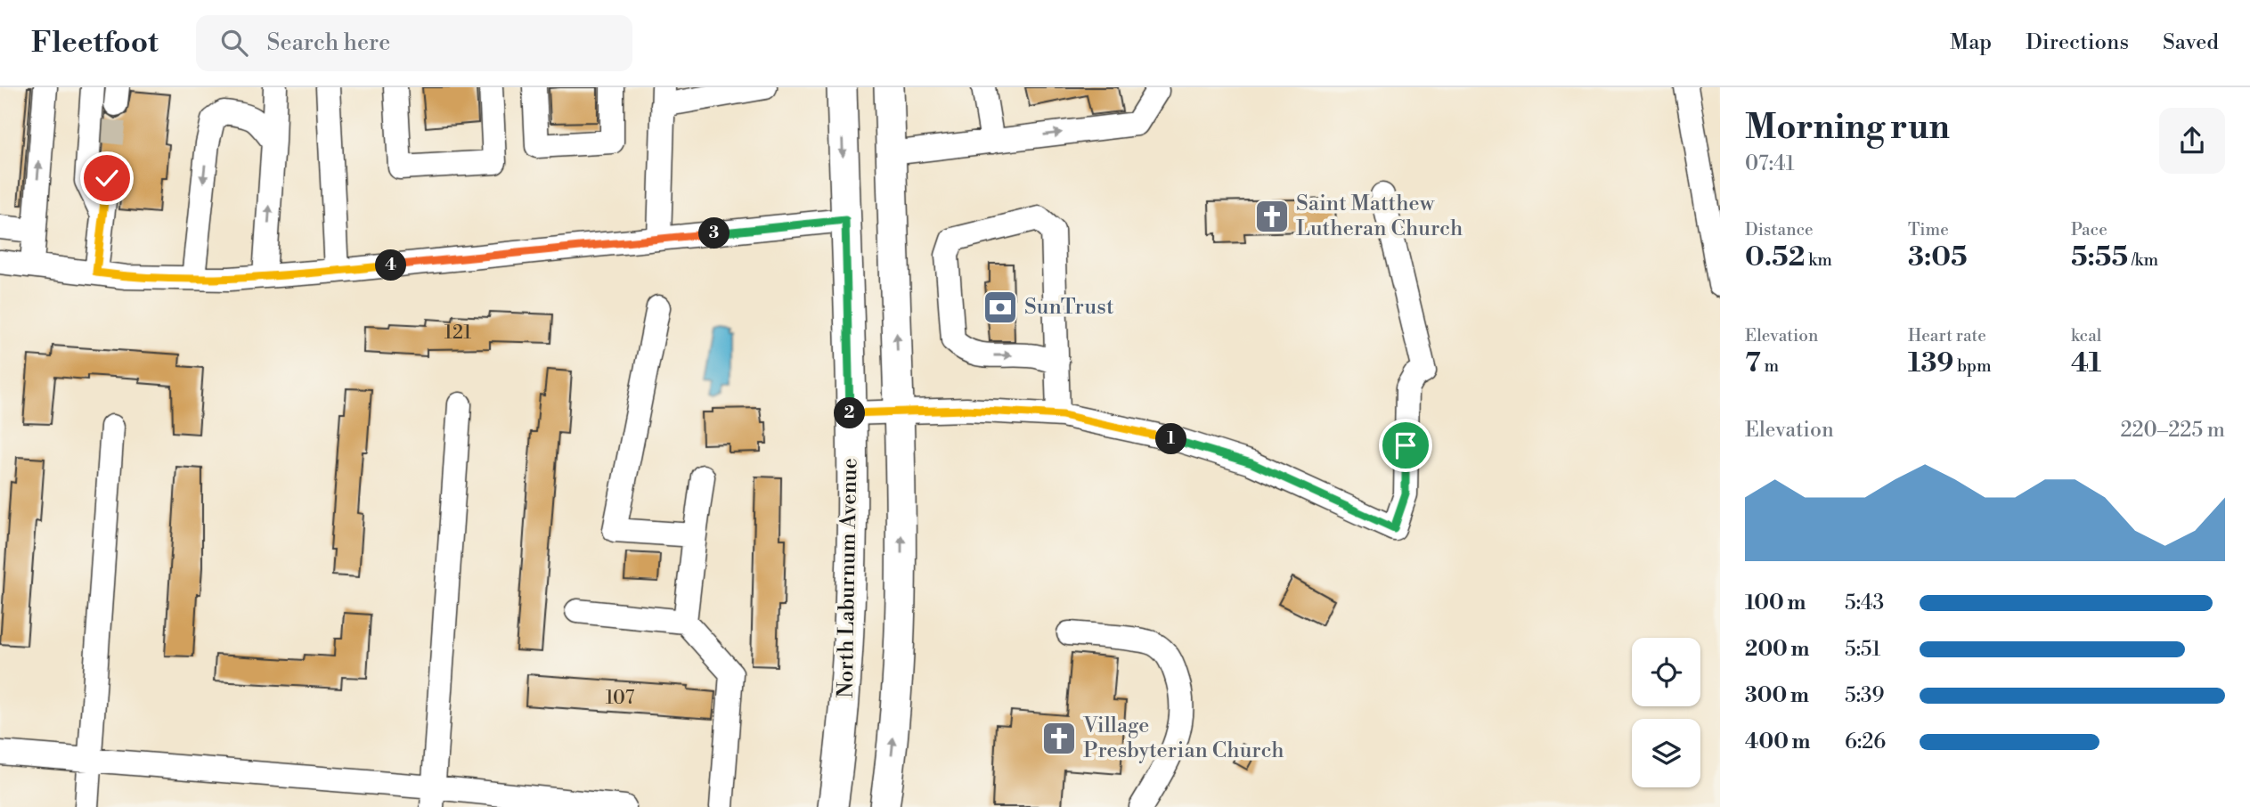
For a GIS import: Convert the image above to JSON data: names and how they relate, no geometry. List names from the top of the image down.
{
  "streets": {
    "main road": ["North Laburnum Avenue"]
  },
  "places": {
    "church": ["Saint Matthew Lutheran Church", "Village Presbyterian Church"],
    "bank": ["SunTrust"]
  },
  "house_numbers": ["121", "107"],
  "page": {
    "header": "Fleetfoot",
    "search": "Search here",
    "nav": ["Map", "Directions", "Saved"],
    "heading": ["Morning run", "07:41"],
    "stats": [
      ["Distance", "0.52 km"],
      ["Time", "3:05"],
      ["Pace", "5:55 /km"],
      ["Elevation", "7 m"],
      ["Heart rate", "139 bpm"],
      ["kcal", "41"]
    ],
    "pins": [
      "3",
      "4",
      "2",
      "1"
    ],
    "chart": ["Elevation", "220–225 m"],
    "list": [
      {
        "name": "100 m",
        "note": "5:43"
      },
      {
        "name": "200 m",
        "note": "5:51"
      },
      {
        "name": "300 m",
        "note": "5:39"
      },
      {
        "name": "400 m",
        "note": "6:26"
      }
    ]
  }
}
